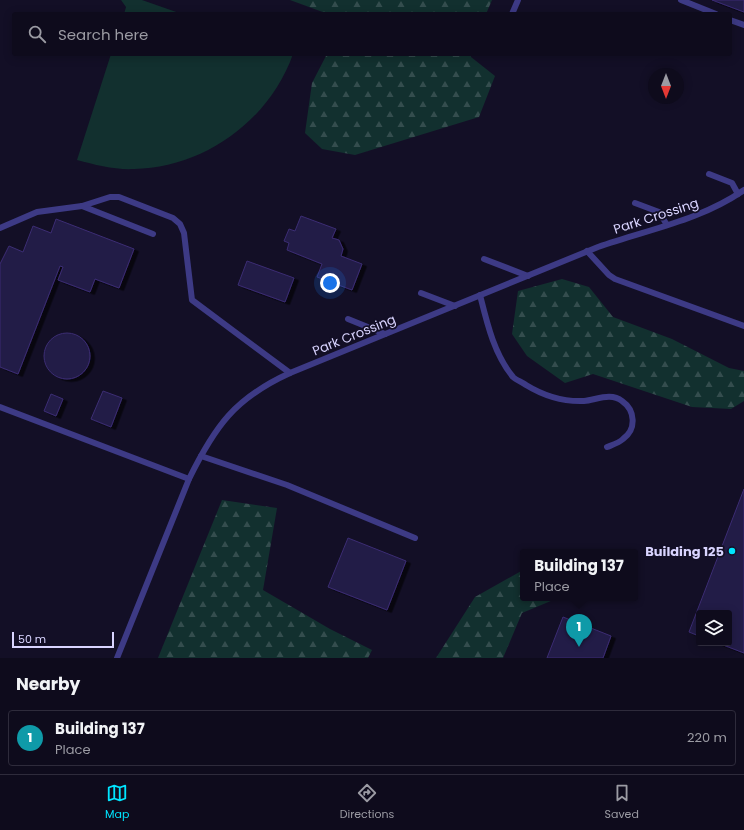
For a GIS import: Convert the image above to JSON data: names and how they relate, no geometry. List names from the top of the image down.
{
  "streets": {
    "lane": ["Park Crossing"]
  },
  "places": ["Building 125"],
  "scale_bar": "50 m",
  "north": "bottom",
  "page": {
    "search": "Search here",
    "popup": ["Building 137", "Place"],
    "pins": "1",
    "scale": "50 m",
    "heading": "Nearby",
    "list": [
      {
        "mark": "1",
        "name": "Building 137",
        "note": "Place",
        "value": "220 m"
      }
    ],
    "nav": ["Map", "Directions", "Saved"]
  }
}
